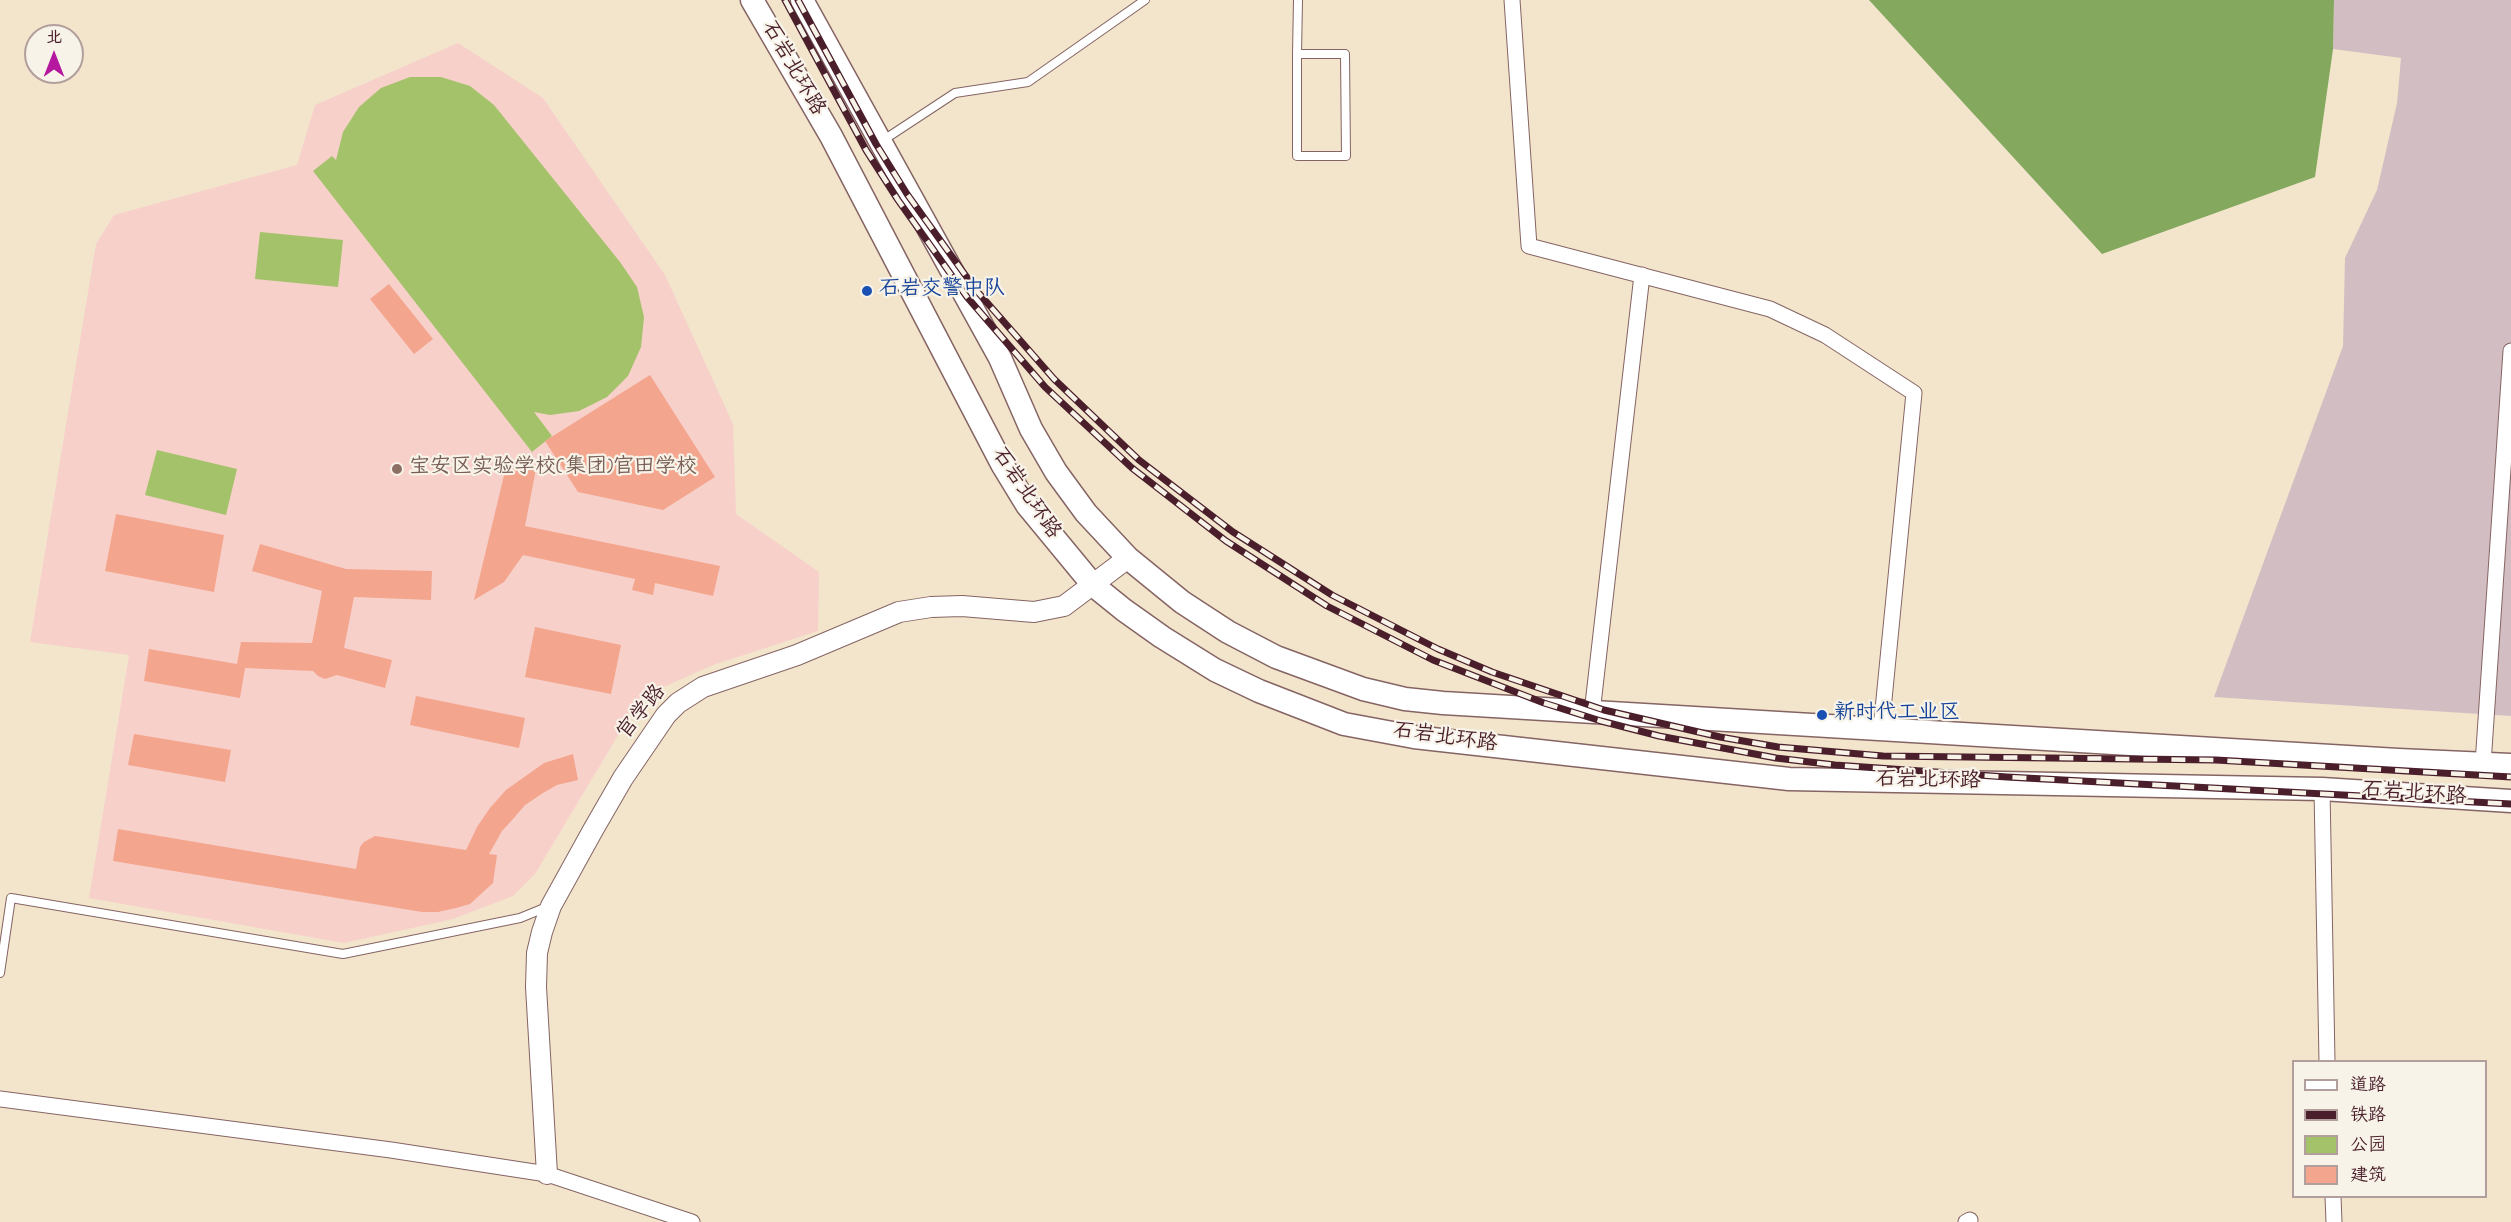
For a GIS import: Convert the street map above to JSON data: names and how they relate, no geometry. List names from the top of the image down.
{
  "streets": {
    "main road": ["石岩北环路"],
    "street": ["官学路"]
  },
  "crossings": [
    ["石岩北环路", "官学路"]
  ],
  "places": ["石岩交警中队", "宝安区实验学校(集团)官田学校", "新时代工业区"],
  "legend": [
    "道路",
    "铁路",
    "公园",
    "建筑"
  ],
  "north": "top"
}
